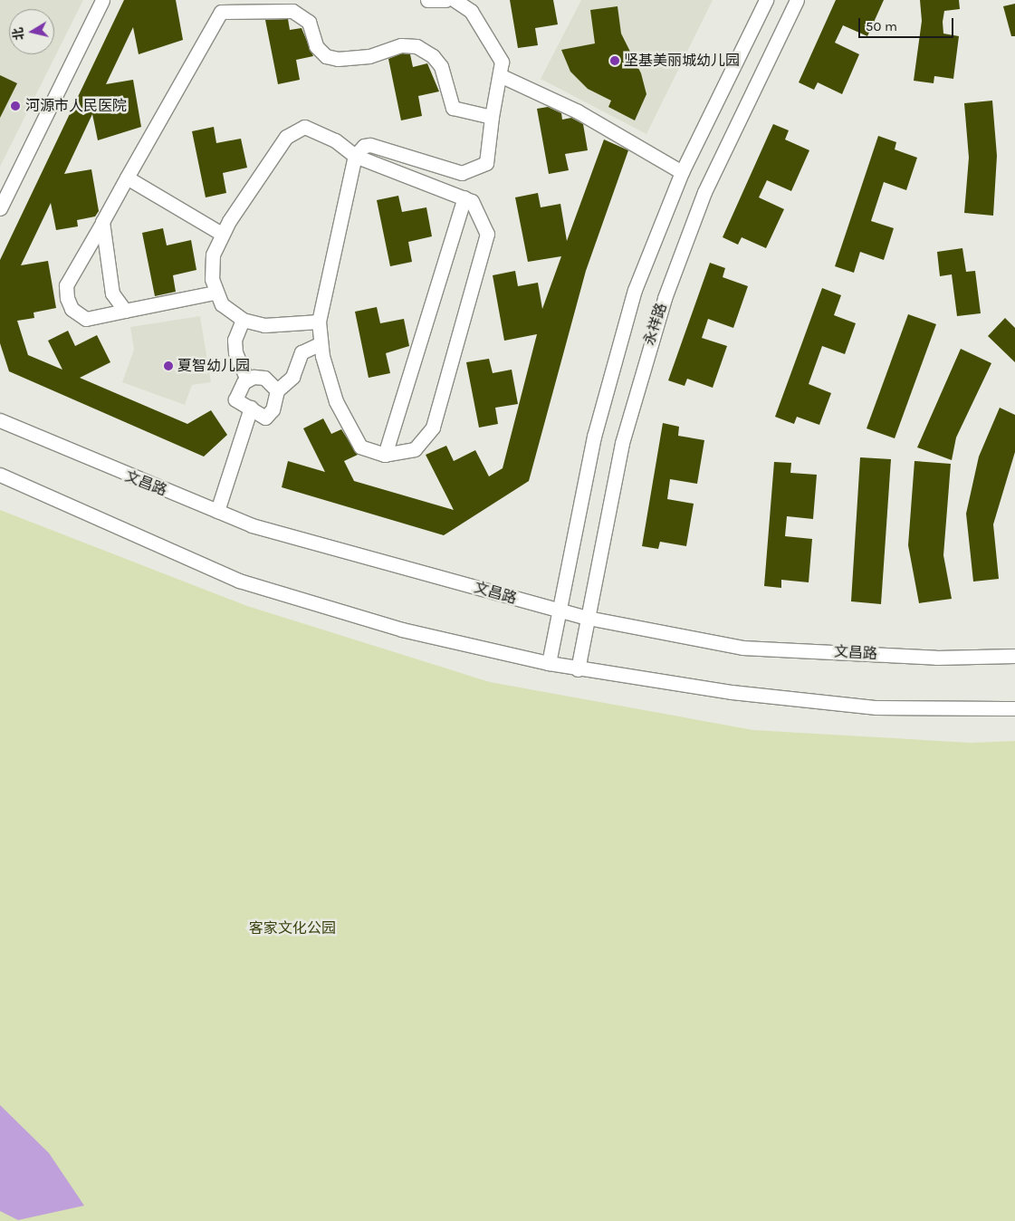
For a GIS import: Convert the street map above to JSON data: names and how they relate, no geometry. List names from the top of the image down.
{
  "streets": {
    "street": ["永祥路", "文昌路"]
  },
  "crossings": [
    ["永祥路", "文昌路"]
  ],
  "parks": ["客家文化公园"],
  "places": ["坚基美丽城幼儿园", "河源市人民医院", "夏智幼儿园"],
  "scale_bar": "50 m",
  "north": "left"
}
